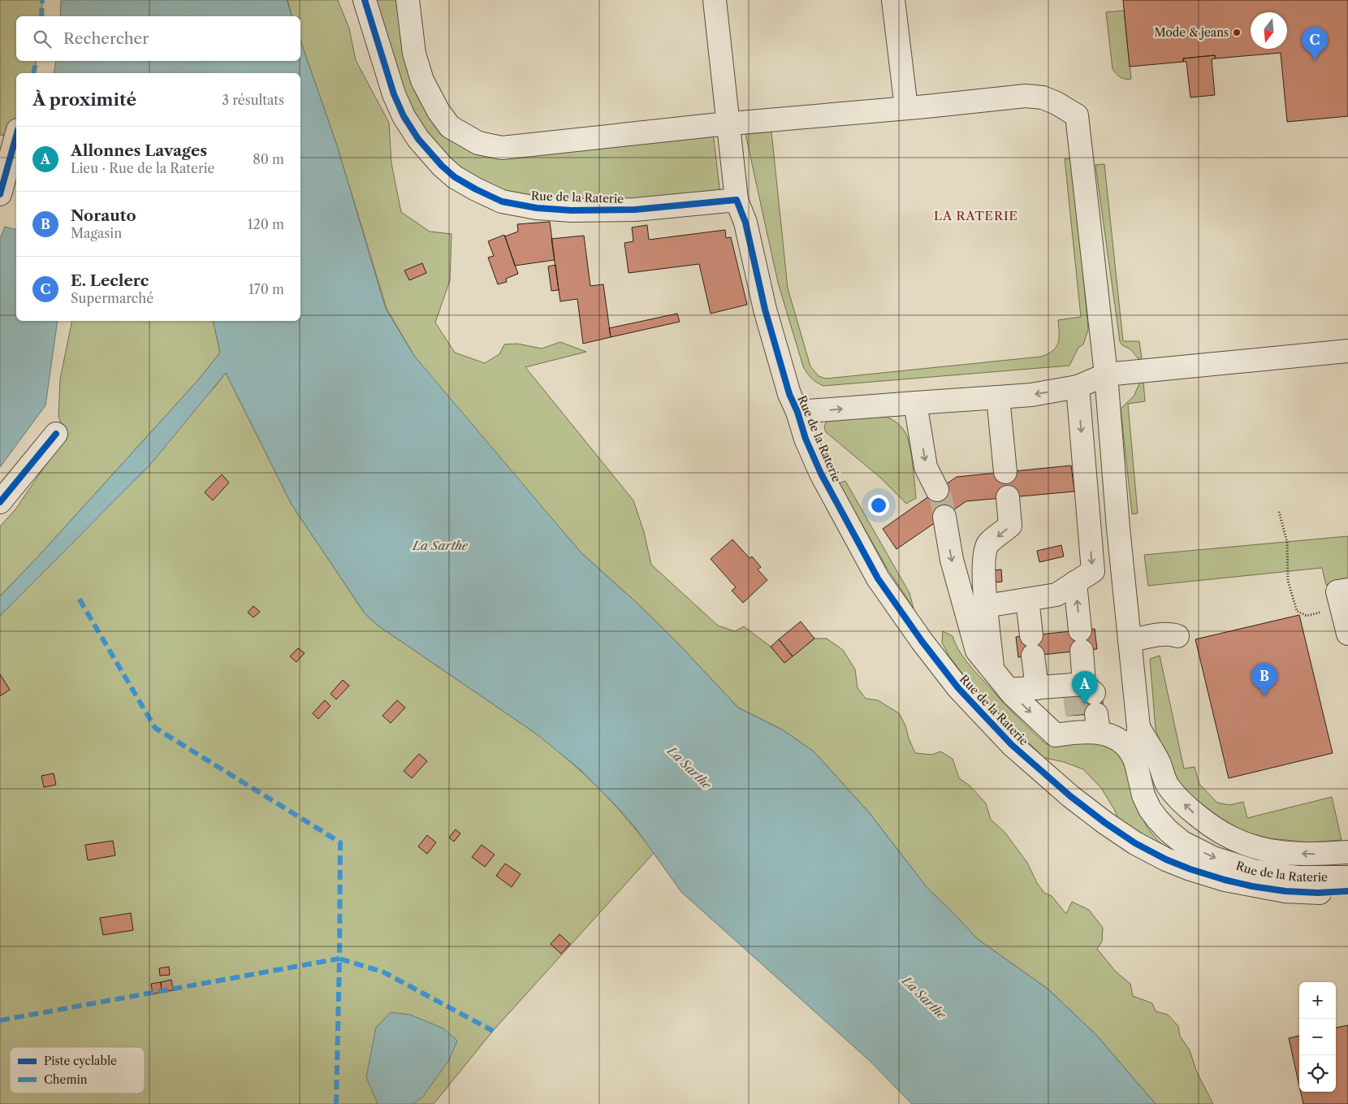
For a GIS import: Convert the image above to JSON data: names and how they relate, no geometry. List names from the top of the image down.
{
  "streets": {
    "street": ["Rue de la Raterie"]
  },
  "districts": ["LA RATERIE"],
  "water": ["La Sarthe"],
  "places": ["Mode & jeans"],
  "legend": ["Piste cyclable", "Chemin"],
  "north": "bottom",
  "page": {
    "search": "Rechercher",
    "pins": ["C", "B", "A"],
    "heading": ["À proximité", "3 résultats"],
    "list": [
      {
        "mark": "A",
        "name": "Allonnes Lavages",
        "note": "Lieu · Rue de la Raterie",
        "value": "80 m"
      },
      {
        "mark": "B",
        "name": "Norauto",
        "note": "Magasin",
        "value": "120 m"
      },
      {
        "mark": "C",
        "name": "E. Leclerc",
        "note": "Supermarché",
        "value": "170 m"
      }
    ],
    "map_buttons": ["+", "−"]
  }
}
